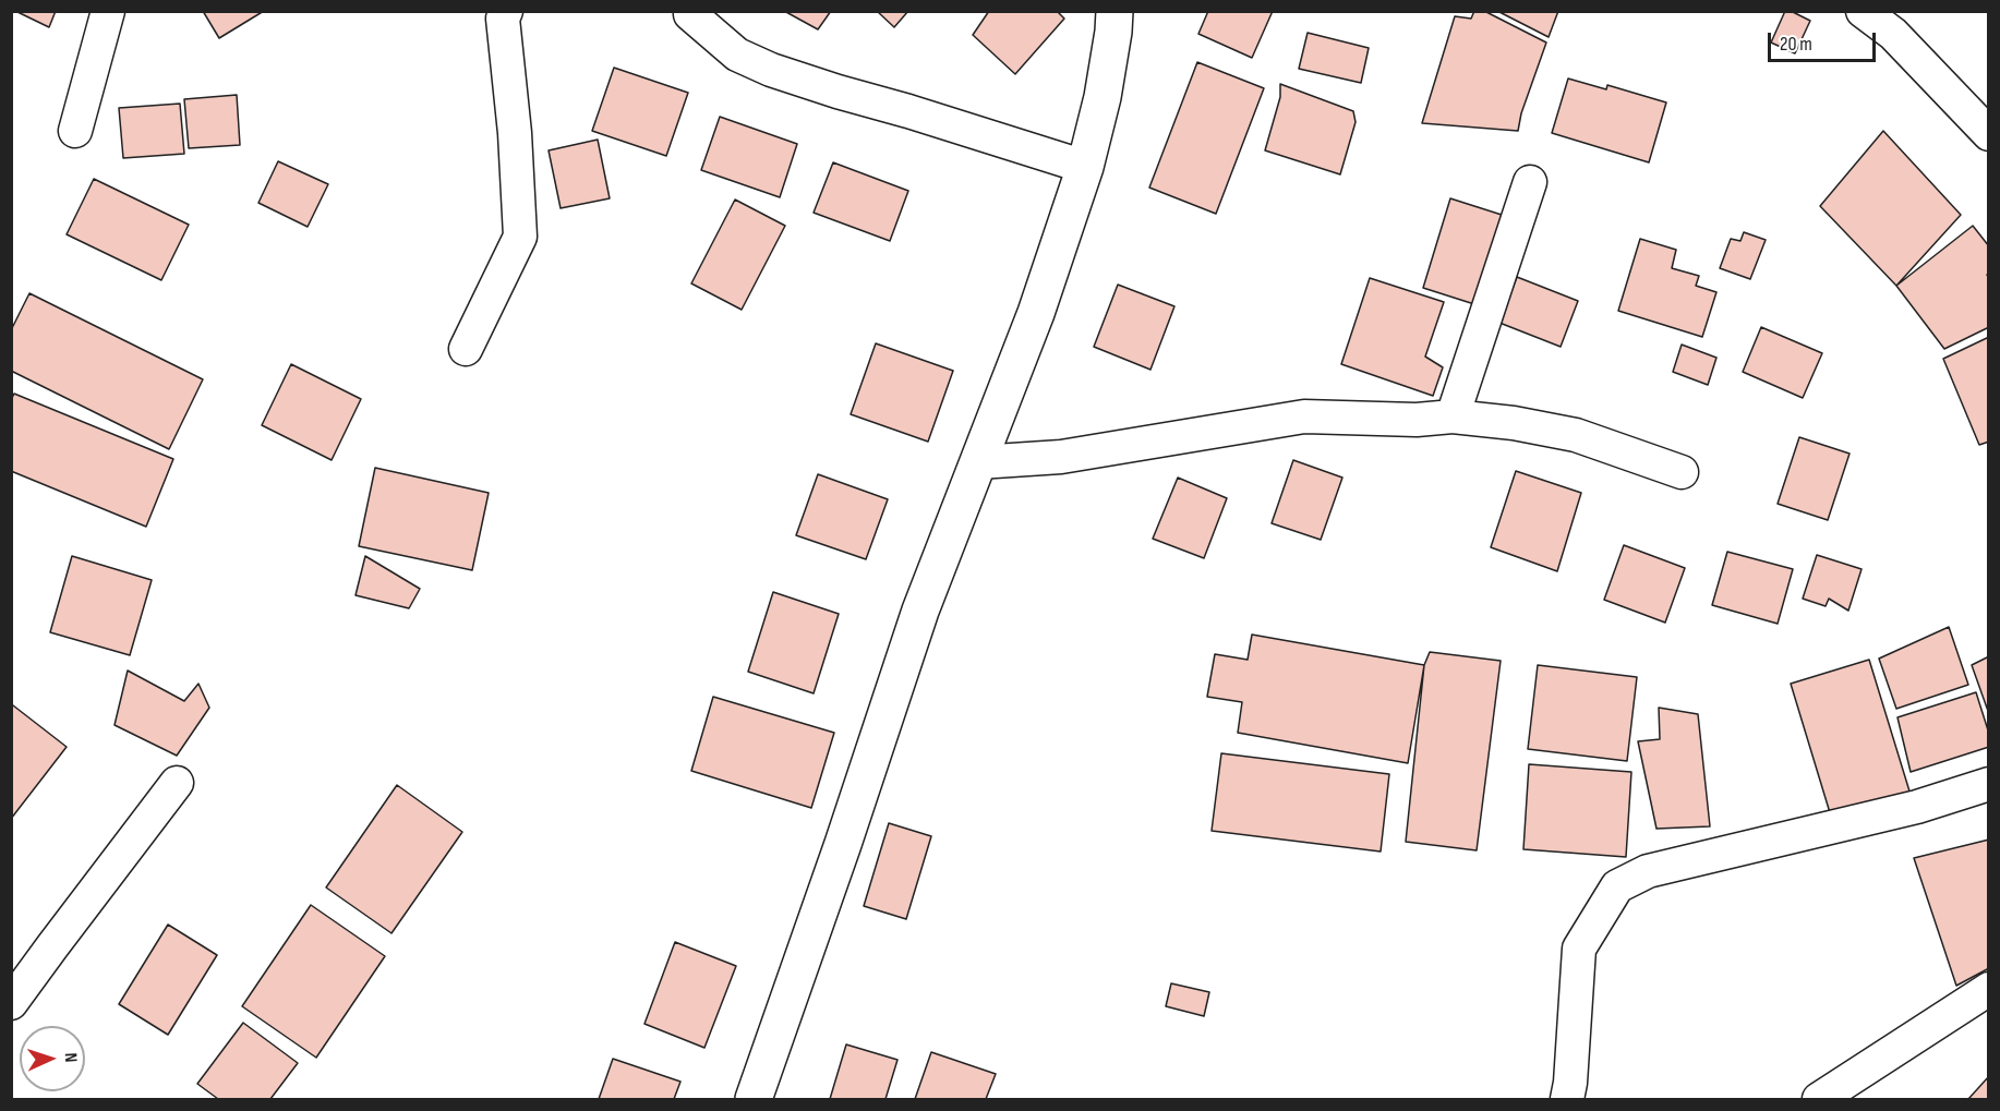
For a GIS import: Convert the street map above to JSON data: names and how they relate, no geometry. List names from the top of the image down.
{
  "scale_bar": "20 m",
  "north": "right"
}
